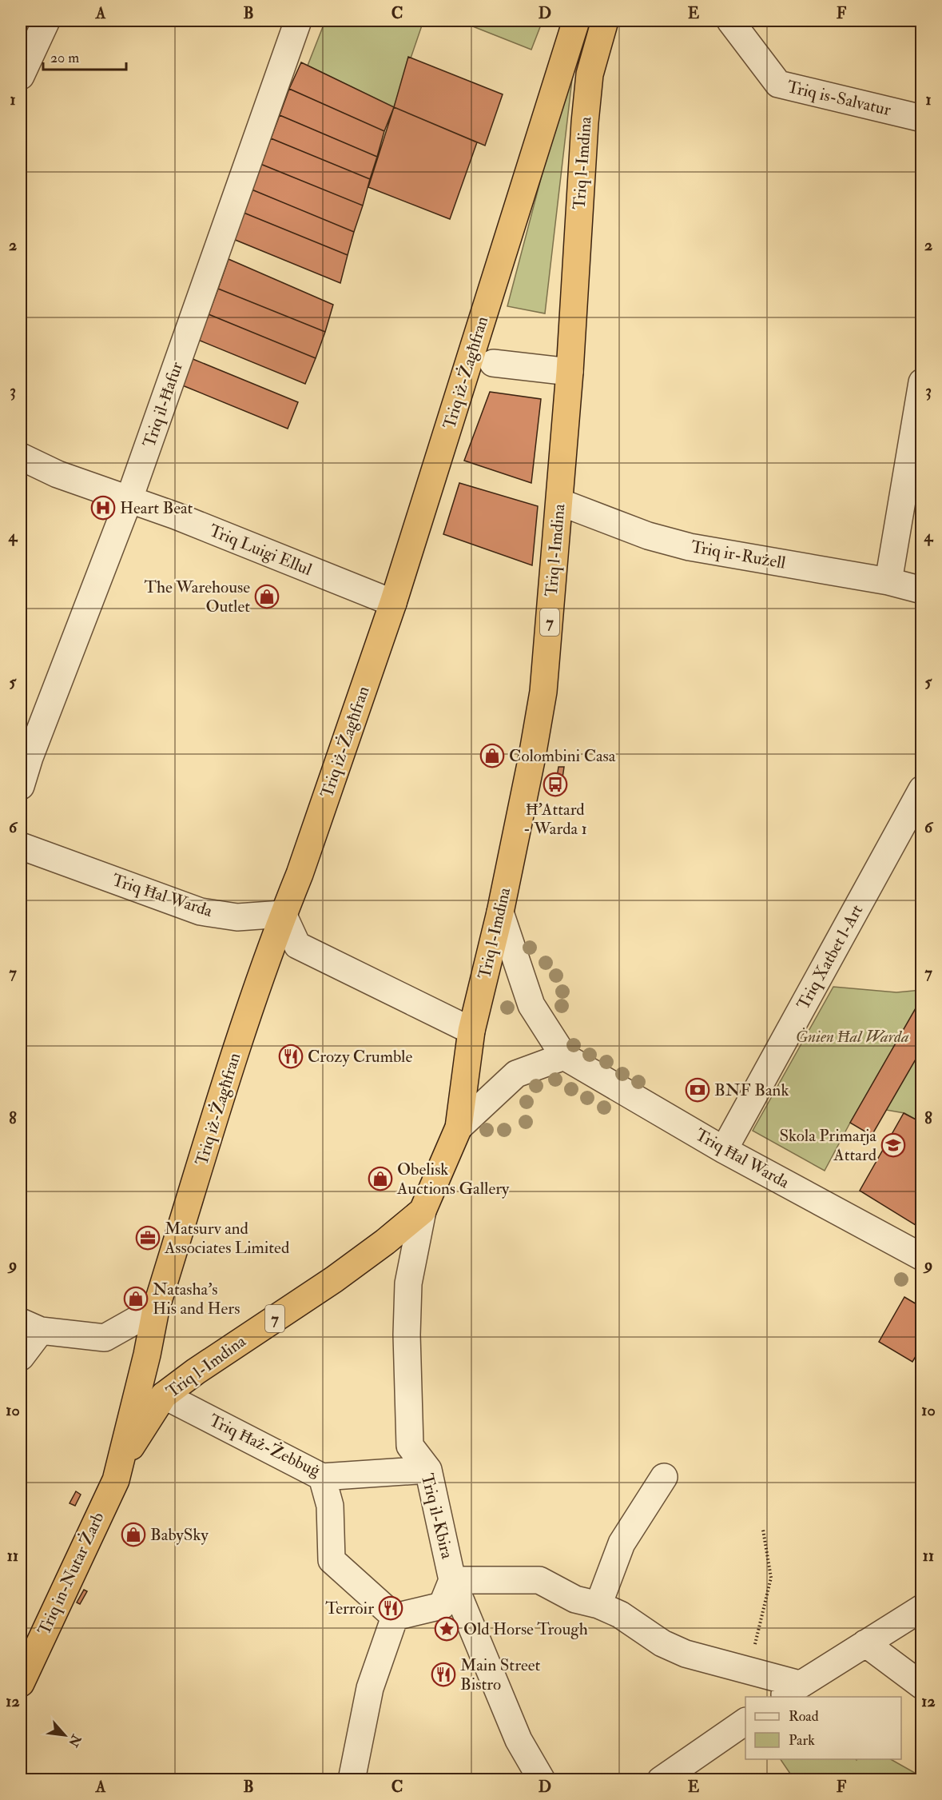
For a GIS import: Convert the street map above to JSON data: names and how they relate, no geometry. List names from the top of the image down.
{
  "streets": {
    "highway": [
      "Triq l-Imdina",
      "Triq iż-Żagħfran",
      "7",
      "Triq in-Nutar Żarb"
    ],
    "street": [
      "Triq is-Salvatur",
      "Triq il-Ħafur",
      "Triq Luigi Ellul",
      "Triq ir-Rużell",
      "Triq Ħal Warda",
      "Triq Xatbet l-Art",
      "Triq Ħaż-Żebbuġ",
      "Triq il-Kbira"
    ]
  },
  "crossings": [
    ["Triq l-Imdina", "Triq iż-Żagħfran"],
    ["Triq l-Imdina", "Triq ir-Rużell"],
    ["Triq l-Imdina", "Triq Ħal Warda"],
    ["Triq l-Imdina", "Triq Ħaż-Żebbuġ"],
    ["Triq l-Imdina", "Triq il-Kbira"],
    ["Triq l-Imdina", "Triq in-Nutar Żarb"],
    ["Triq iż-Żagħfran", "Triq Luigi Ellul"],
    ["Triq iż-Żagħfran", "Triq Ħal Warda"],
    ["Triq iż-Żagħfran", "Triq in-Nutar Żarb"],
    ["Triq il-Ħafur", "Triq Luigi Ellul"],
    ["Triq Ħal Warda", "Triq Xatbet l-Art"],
    ["Triq Ħaż-Żebbuġ", "Triq il-Kbira"]
  ],
  "parks": ["Ġnien Ħal Warda"],
  "places": {
    "hospital": ["Heart Beat"],
    "shop": [
      "The Warehouse Outlet",
      "Colombini Casa",
      "Obelisk Auctions Gallery",
      "Natasha's His and Hers",
      "BabySky"
    ],
    "bus stop": ["Ħ'Attard - Warda 1"],
    "restaurant": ["Crozy Crumble", "Terroir", "Main Street Bistro"],
    "bank": ["BNF Bank"],
    "school or university": ["Skola Primarja Attard"],
    "office": ["Matsurv and Associates Limited"],
    "place": ["Old Horse Trough"]
  },
  "legend": ["Road", "Park"],
  "scale_bar": "20 m",
  "north": "bottom right",
  "grid": {
    "columns": [
      "A",
      "B",
      "C",
      "D",
      "E",
      "F"
    ],
    "rows": [
      "1",
      "2",
      "3",
      "4",
      "5",
      "6",
      "7",
      "8",
      "9",
      "10",
      "11",
      "12"
    ]
  }
}
